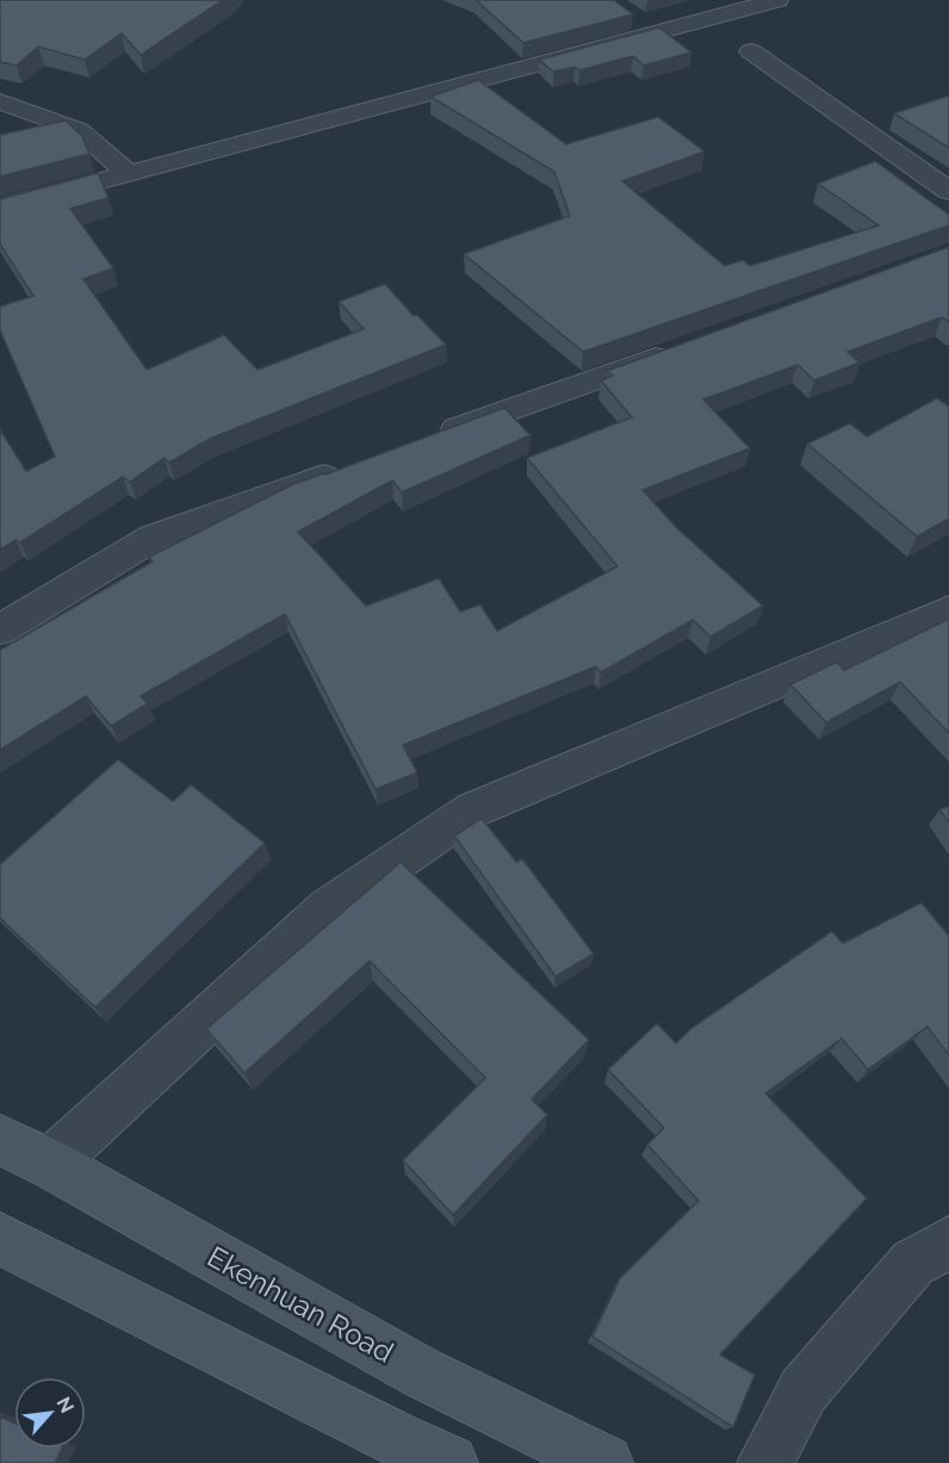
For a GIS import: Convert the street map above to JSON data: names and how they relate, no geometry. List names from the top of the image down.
{
  "streets": {
    "main road": ["Ekenhuan Road"]
  },
  "north": "top right"
}
